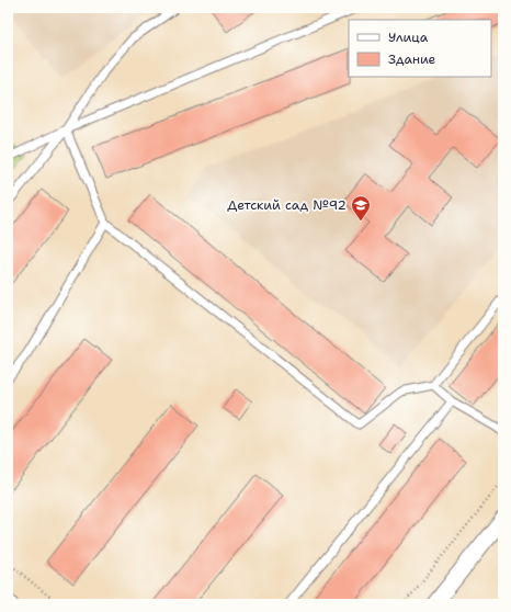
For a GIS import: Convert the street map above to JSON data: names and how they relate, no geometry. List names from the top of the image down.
{
  "places": {
    "school or university": ["Детский сад №92"]
  },
  "legend": ["Улица", "Здание"]
}
